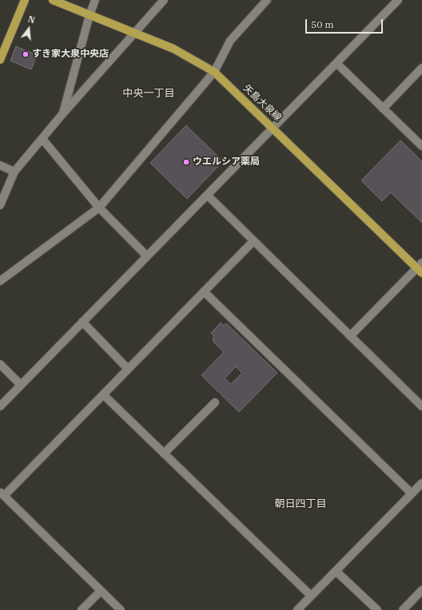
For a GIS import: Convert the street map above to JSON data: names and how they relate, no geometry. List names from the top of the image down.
{
  "streets": {
    "main road": ["矢島大泉線"]
  },
  "districts": ["中央一丁目", "朝日四丁目"],
  "places": ["すき家大泉中央店", "ウエルシア薬局"],
  "scale_bar": "50 m",
  "north": "top"
}
